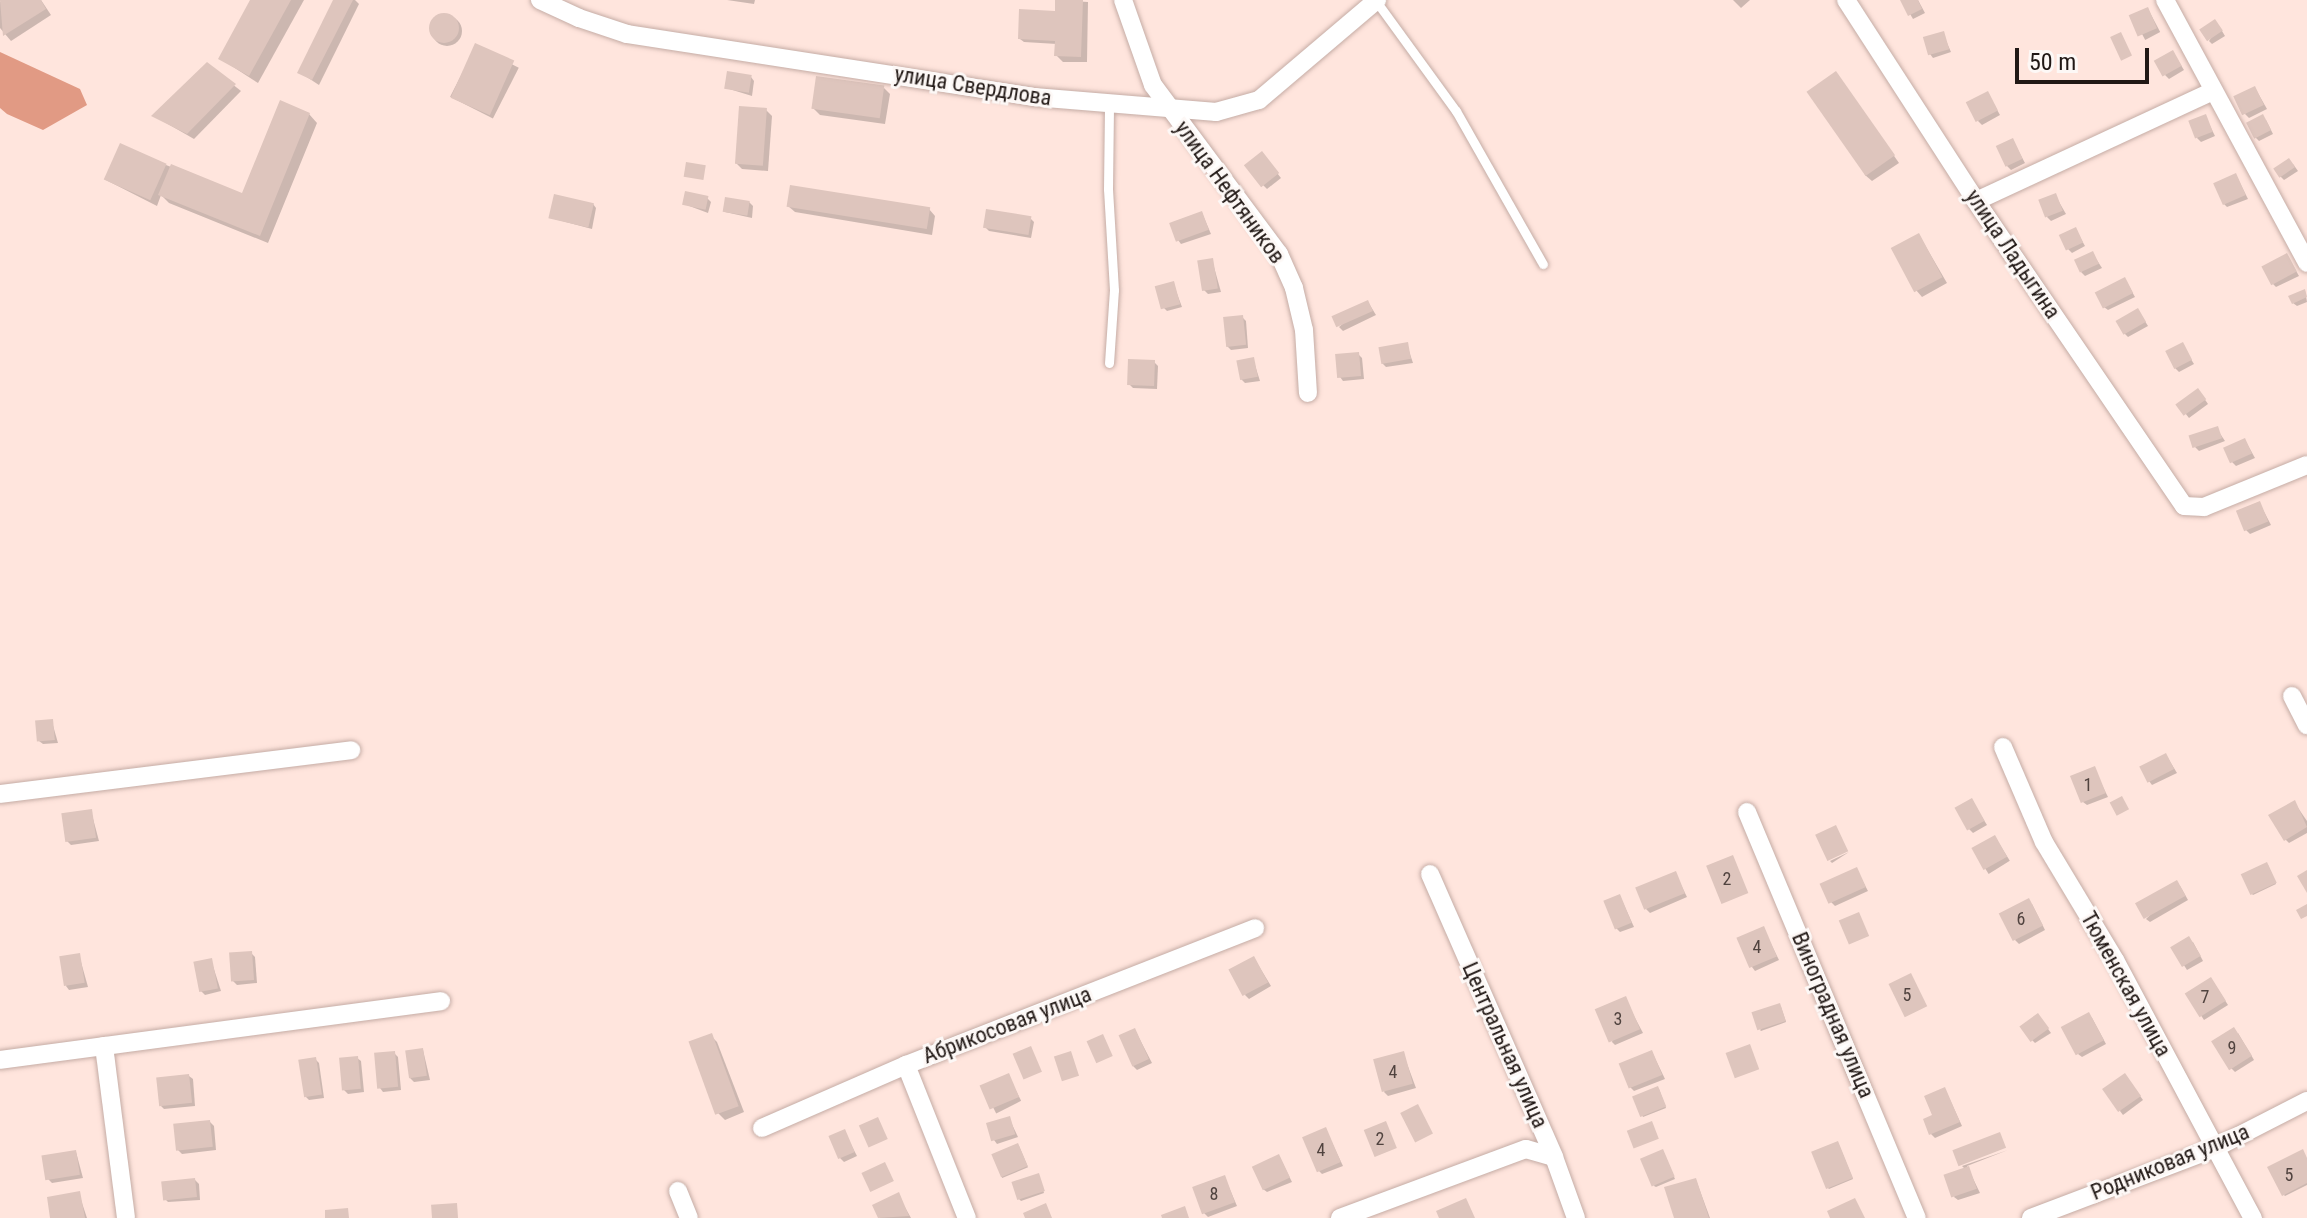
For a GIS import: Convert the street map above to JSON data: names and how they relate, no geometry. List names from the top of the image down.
{
  "streets": {
    "street": [
      "улица Свердлова",
      "улица Нефтяников",
      "улица Ладыгина",
      "Тюменская улица",
      "Виноградная улица",
      "Абрикосовая улица",
      "Центральная улица",
      "Родниковая улица"
    ]
  },
  "crossings": [
    ["улица Свердлова", "улица Нефтяников"],
    ["Тюменская улица", "Родниковая улица"]
  ],
  "house_numbers": [
    "1",
    "2",
    "6",
    "4",
    "5",
    "7",
    "3",
    "9",
    "4",
    "2",
    "4",
    "5",
    "8"
  ],
  "scale_bar": "50 m"
}
